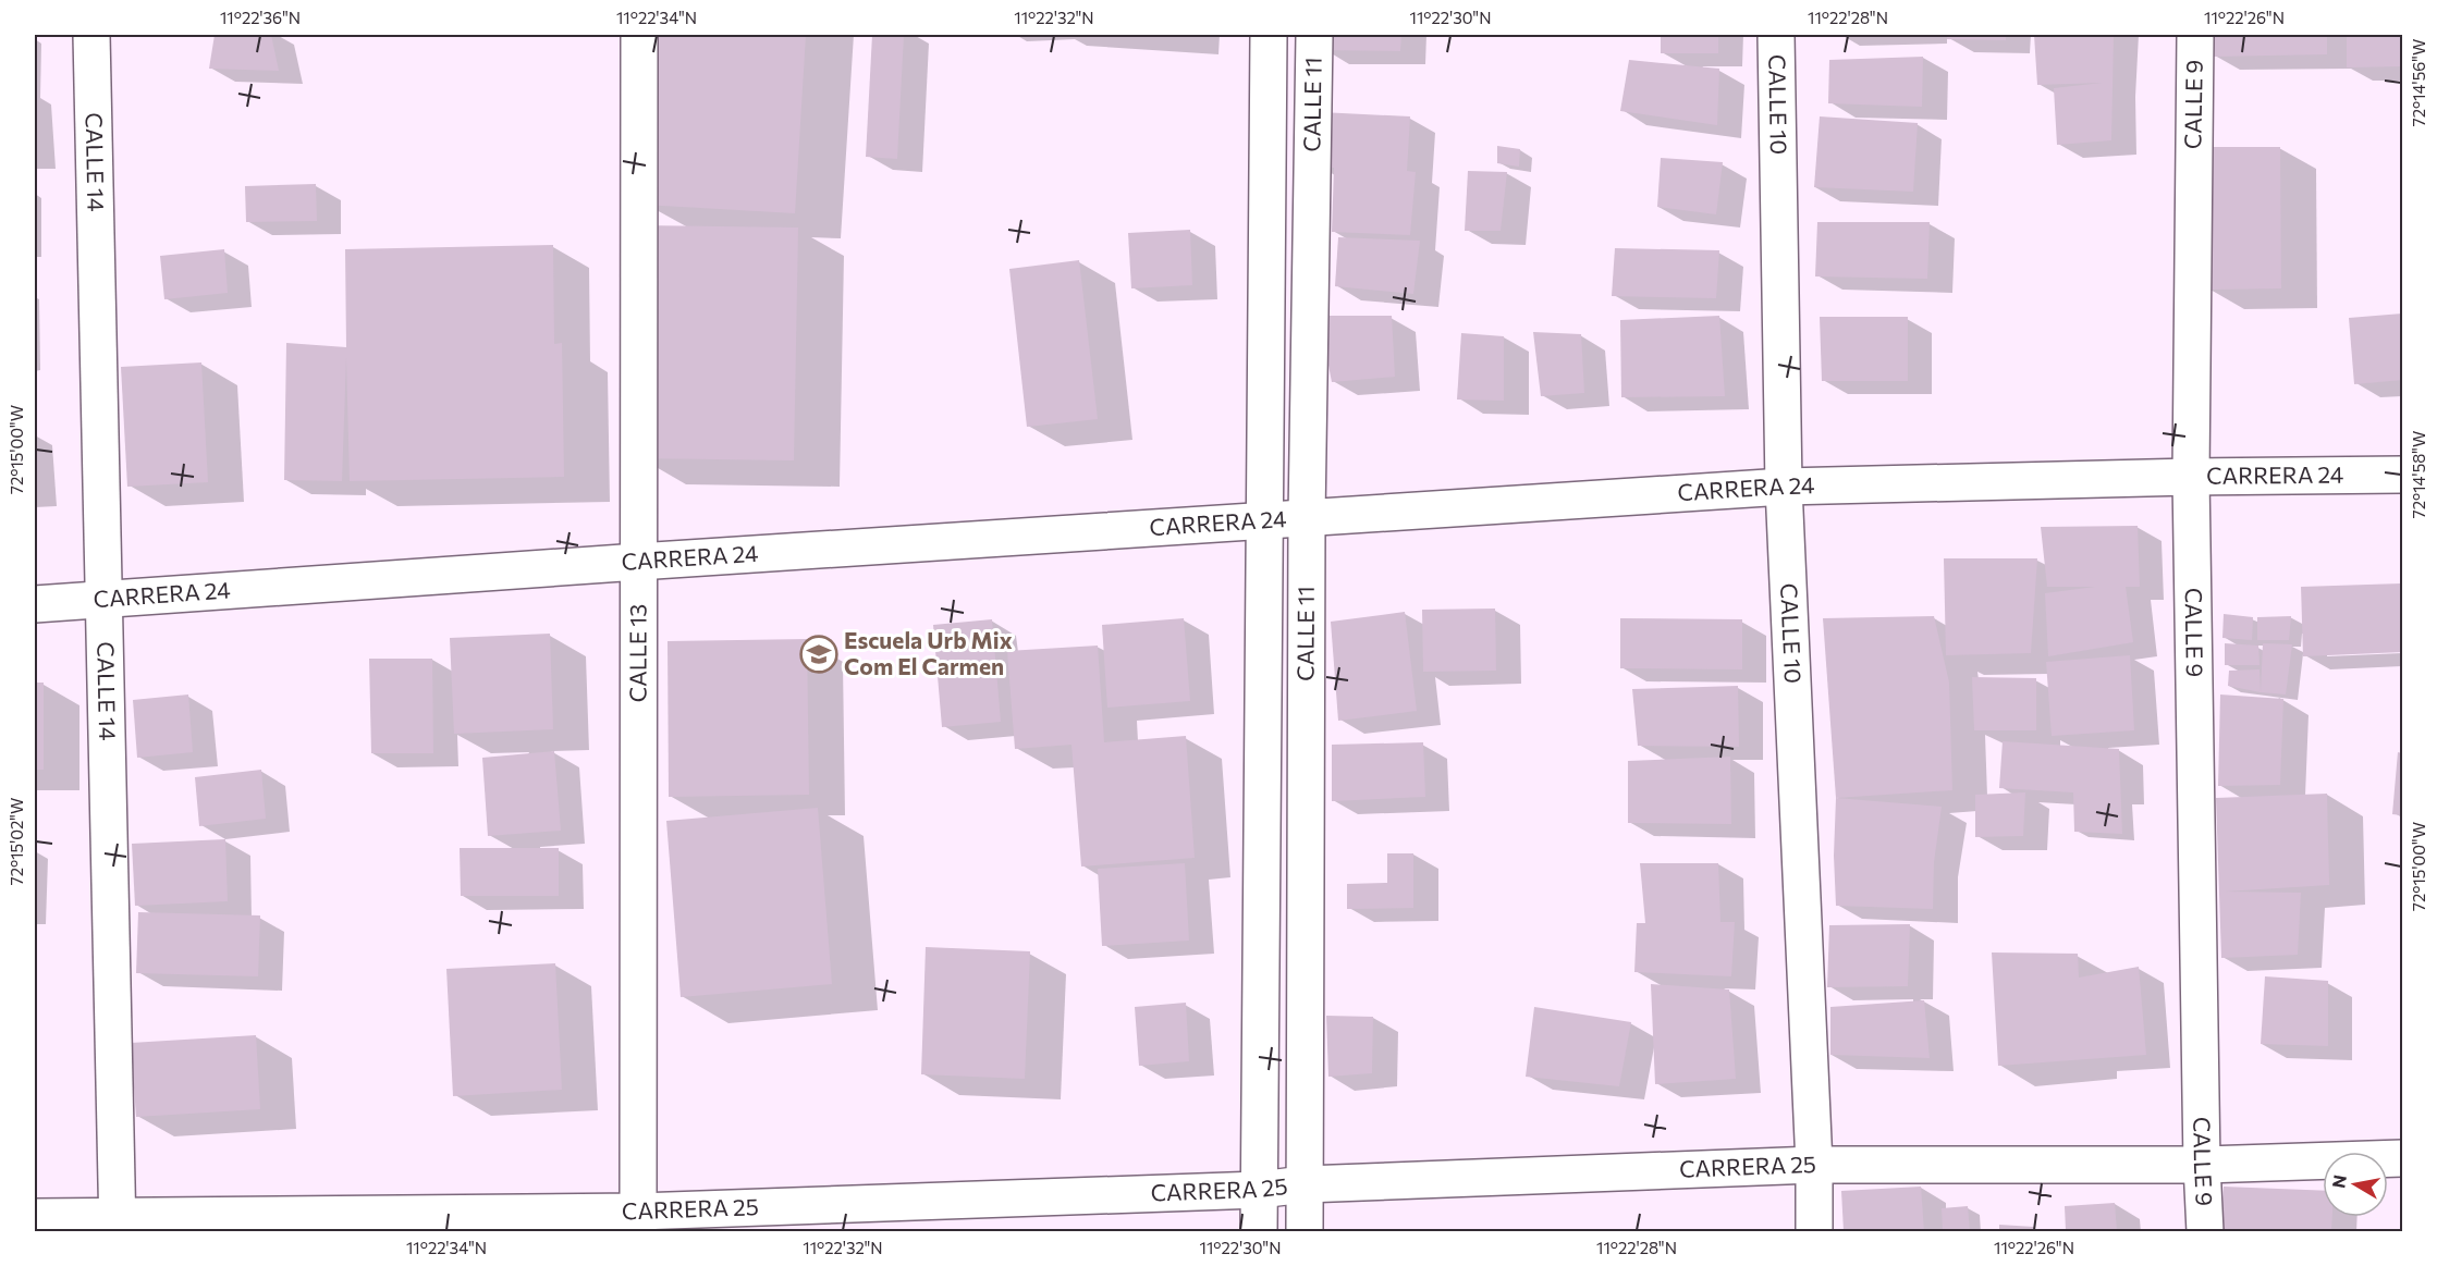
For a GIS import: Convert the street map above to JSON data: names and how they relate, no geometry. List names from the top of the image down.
{
  "streets": {
    "street": [
      "CALLE 11",
      "CALLE 10",
      "CALLE 9",
      "CALLE 14",
      "CARRERA 24",
      "CALLE 13",
      "CARRERA 25"
    ]
  },
  "crossings": [
    ["CALLE 11", "CARRERA 24"],
    ["CALLE 11", "CARRERA 25"],
    ["CALLE 10", "CARRERA 24"],
    ["CALLE 10", "CARRERA 25"],
    ["CALLE 9", "CARRERA 24"],
    ["CALLE 9", "CARRERA 25"],
    ["CALLE 14", "CARRERA 24"],
    ["CALLE 14", "CARRERA 25"],
    ["CARRERA 24", "CALLE 13"],
    ["CALLE 13", "CARRERA 25"]
  ],
  "places": {
    "school or university": ["Escuela Urb Mix Com El Carmen"]
  },
  "north": "left",
  "coordinates": [
    "11°22'36\"N",
    "11°22'34\"N",
    "11°22'32\"N",
    "11°22'30\"N",
    "11°22'28\"N",
    "11°22'26\"N",
    "72°14'56\"W",
    "72°15'00\"W",
    "72°14'58\"W",
    "72°15'02\"W"
  ]
}
